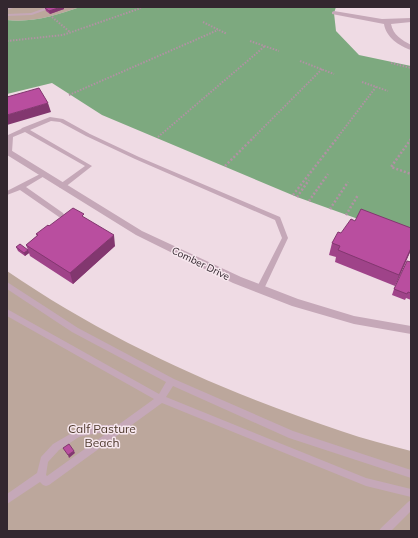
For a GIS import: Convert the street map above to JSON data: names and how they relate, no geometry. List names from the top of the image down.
{
  "streets": {
    "street": ["Comber Drive"]
  },
  "parks": ["Calf Pasture Beach"]
}
